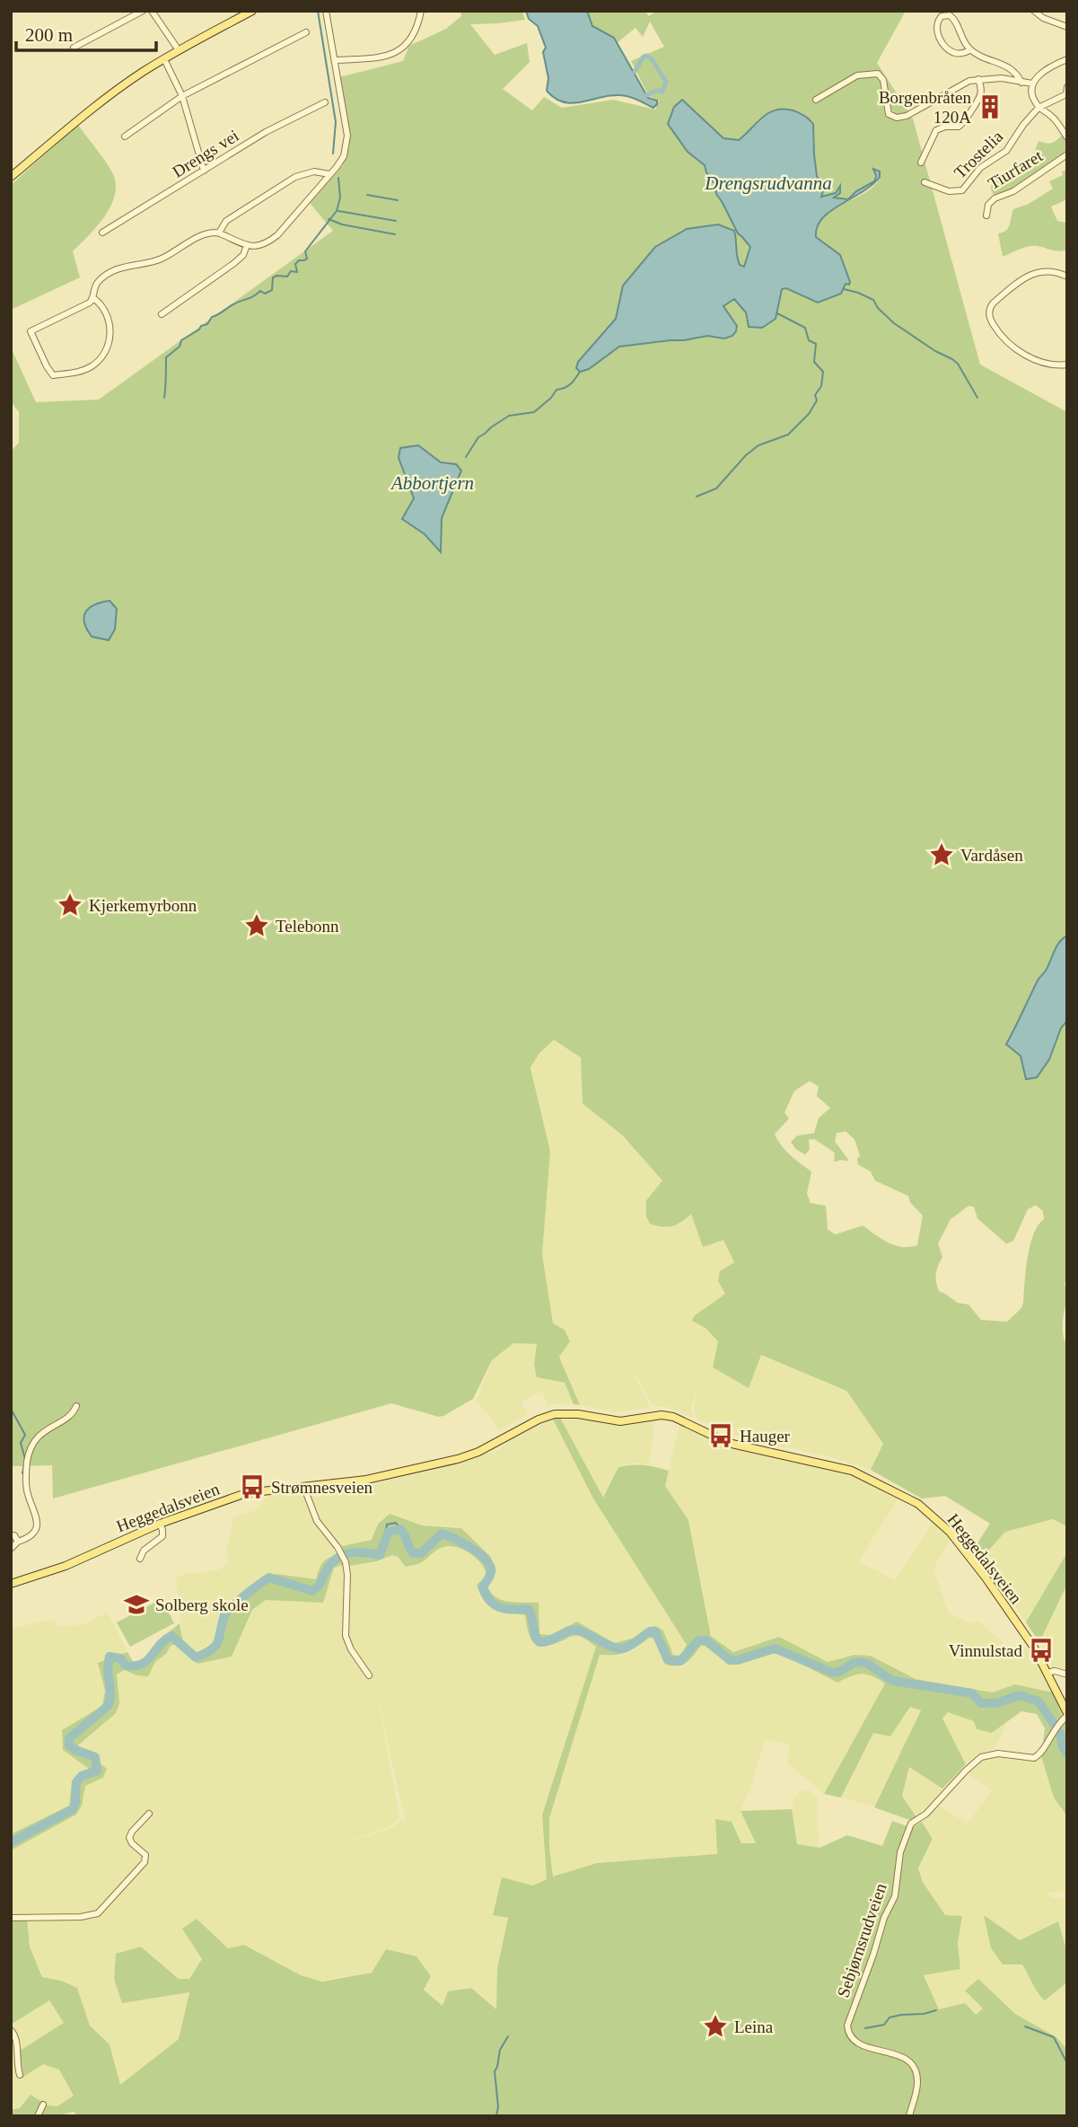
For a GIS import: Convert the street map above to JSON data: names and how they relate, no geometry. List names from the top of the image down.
{
  "streets": {
    "main road": ["Heggedalsveien"],
    "street": [
      "Drengs vei",
      "Trostelia",
      "Tiurfaret",
      "Sebjørnsrudveien"
    ]
  },
  "crossings": [
    ["Heggedalsveien", "Sebjørnsrudveien"]
  ],
  "water": ["Drengsrudvanna", "Abbortjern"],
  "places": {
    "building": ["Borgenbråten 120A"],
    "place": [
      "Vardåsen",
      "Kjerkemyrbonn",
      "Telebonn",
      "Leina"
    ],
    "bus stop": ["Hauger", "Strømnesveien", "Vinnulstad"],
    "school or university": ["Solberg skole"]
  },
  "scale_bar": "200 m"
}
